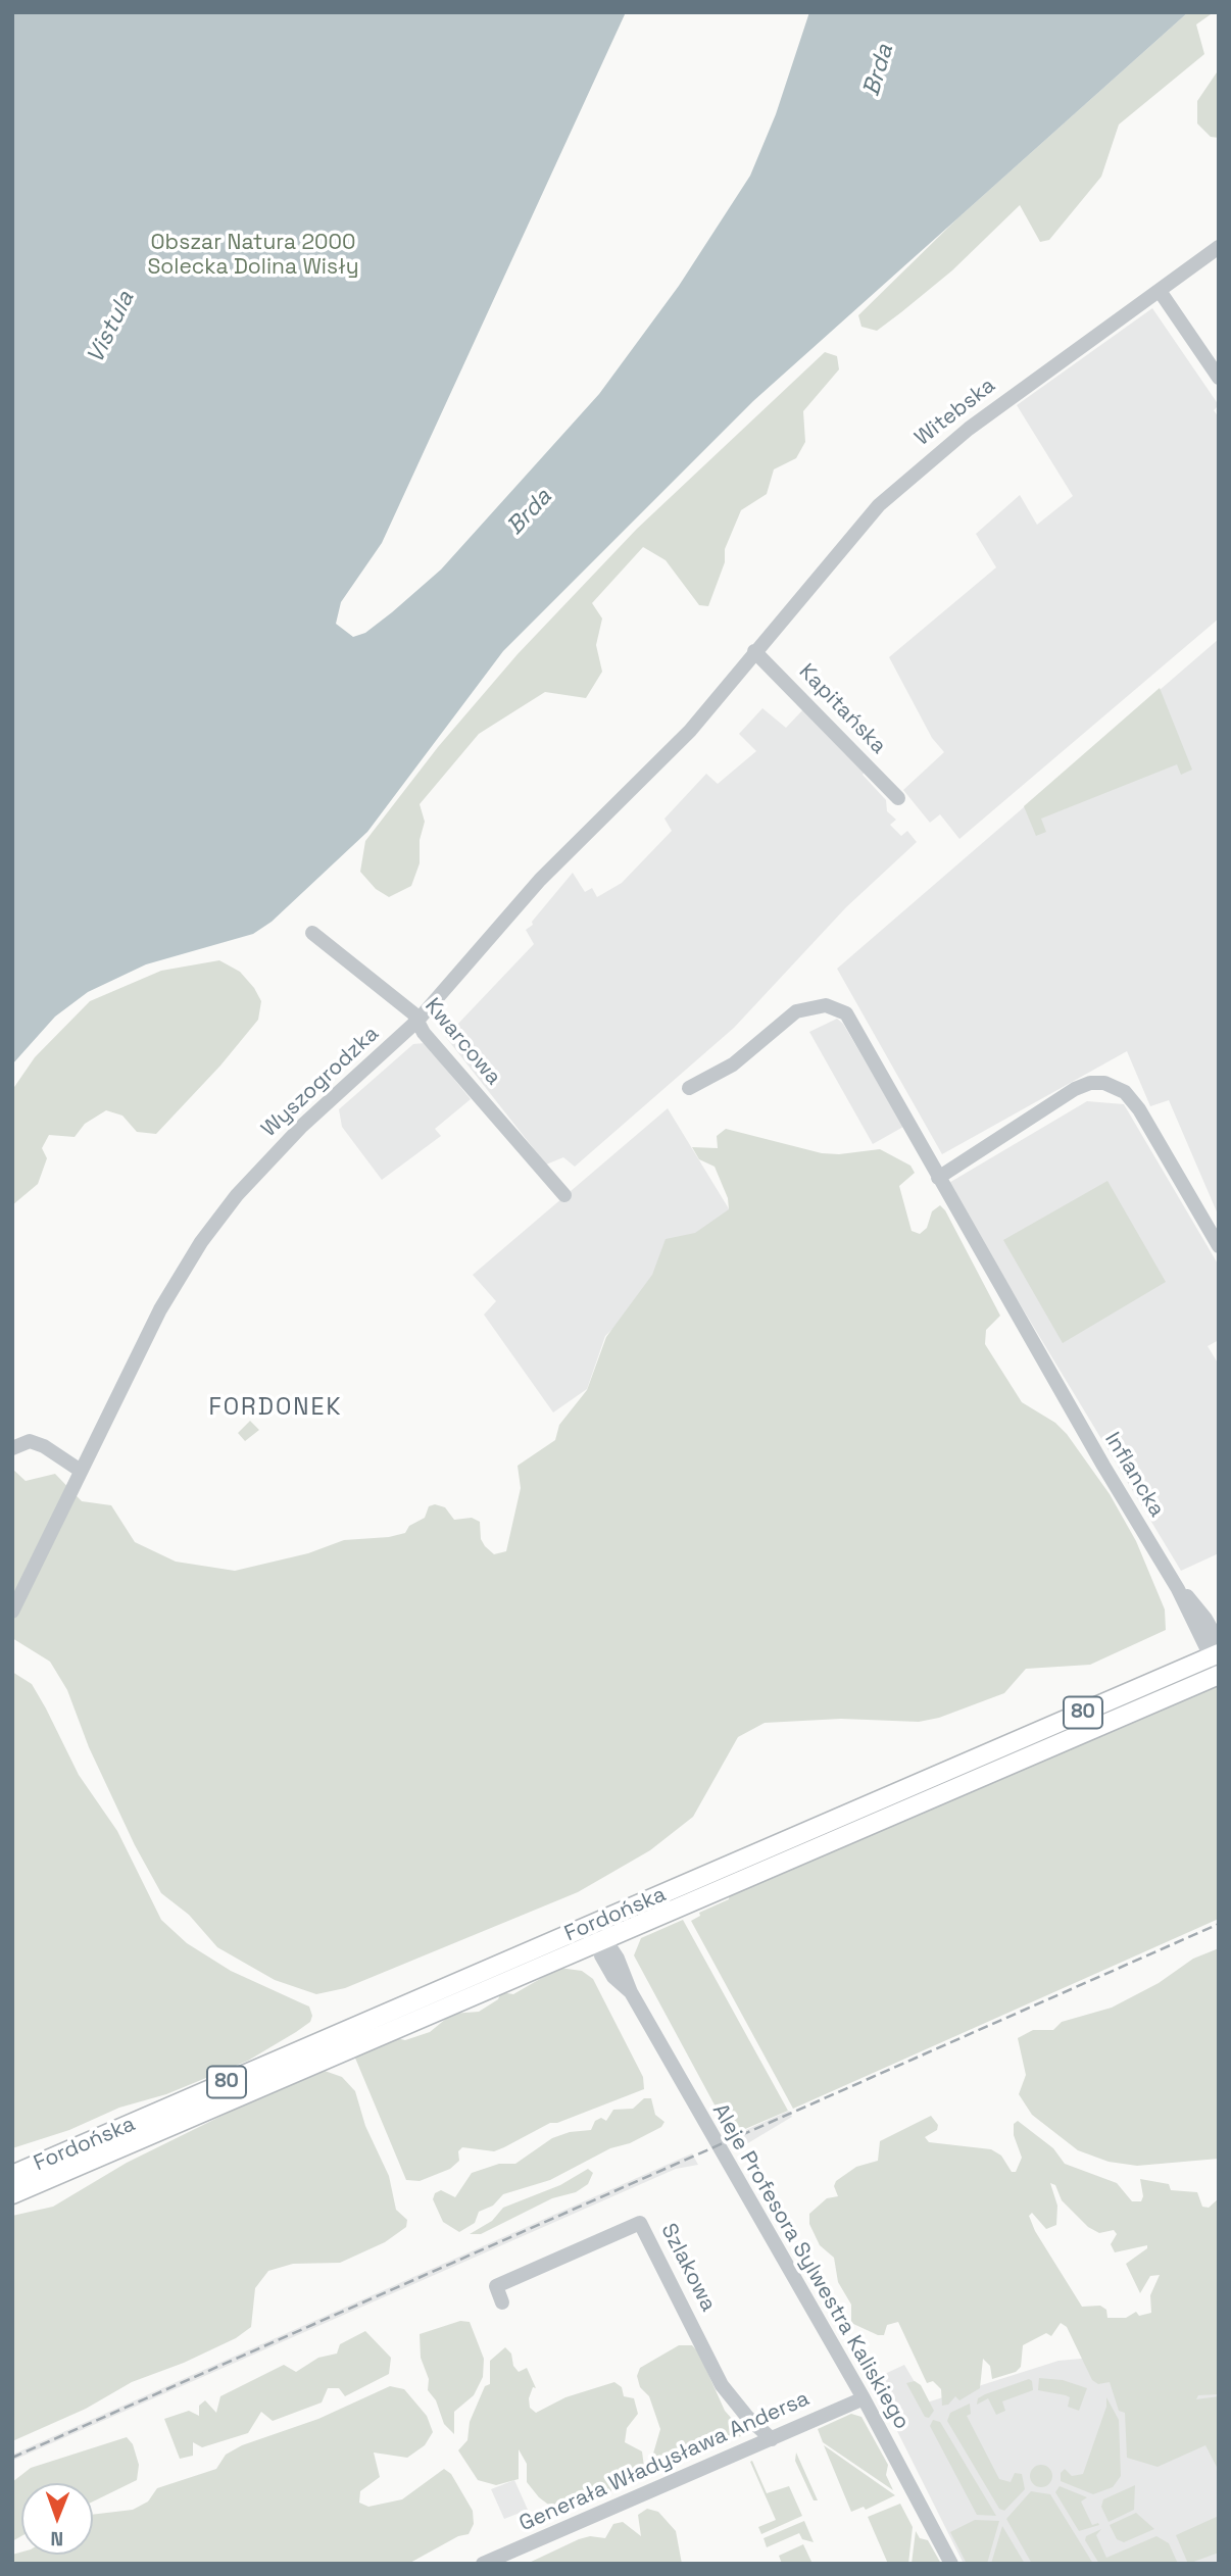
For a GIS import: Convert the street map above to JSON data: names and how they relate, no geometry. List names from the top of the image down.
{
  "streets": {
    "main road": ["80", "Fordońska"],
    "street": [
      "Witebska",
      "Kapitańska",
      "Kwarcowa",
      "Wyszogrodzka",
      "Inflancka",
      "Aleje Profesora Sylwestra Kaliskiego",
      "Szlakowa",
      "Generała Władysława Andersa"
    ]
  },
  "crossings": [
    ["Witebska", "Kapitańska"],
    ["Witebska", "Wyszogrodzka"],
    ["Kapitańska", "Wyszogrodzka"],
    ["Kwarcowa", "Wyszogrodzka"],
    ["Inflancka", "Fordońska"],
    ["Fordońska", "Aleje Profesora Sylwestra Kaliskiego"],
    ["Aleje Profesora Sylwestra Kaliskiego", "Generała Władysława Andersa"],
    ["Szlakowa", "Generała Władysława Andersa"]
  ],
  "districts": ["FORDONEK"],
  "water": ["Brda", "Vistula"],
  "parks": ["Obszar Natura 2000 Solecka Dolina Wisły"],
  "north": "bottom"
}
